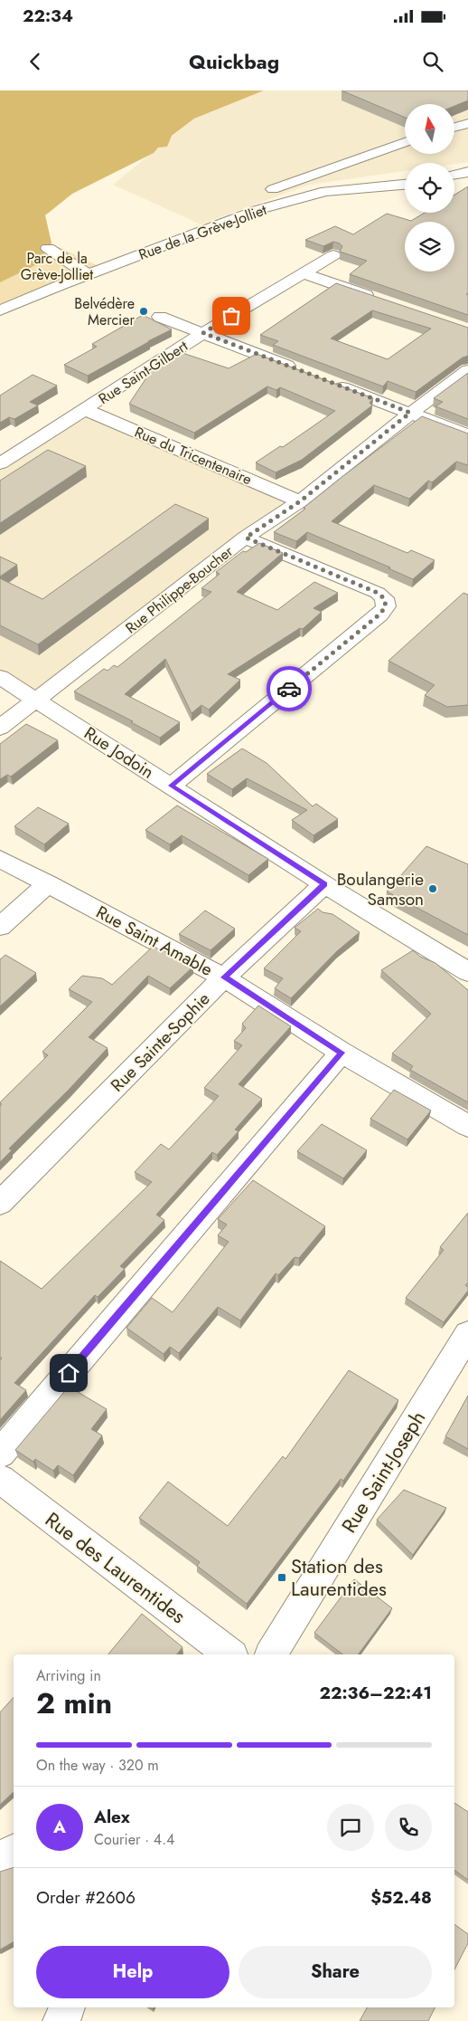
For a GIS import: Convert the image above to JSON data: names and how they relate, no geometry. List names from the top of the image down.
{
  "streets": {
    "street": [
      "Rue de la Grève-Jolliet",
      "Rue Saint-Gilbert",
      "Rue du Tricentenaire",
      "Rue Philippe-Boucher",
      "Rue Jodoin",
      "Rue Saint Amable",
      "Rue Sainte-Sophie",
      "Rue Saint-Joseph",
      "Rue des Laurentides"
    ]
  },
  "crossings": [
    ["Rue Saint-Gilbert", "Rue du Tricentenaire"],
    ["Rue du Tricentenaire", "Rue Philippe-Boucher"],
    ["Rue Philippe-Boucher", "Rue Jodoin"],
    ["Rue Jodoin", "Rue Sainte-Sophie"],
    ["Rue Saint Amable", "Rue Sainte-Sophie"]
  ],
  "parks": ["Parc de la Grève-Jolliet"],
  "places": {
    "other": ["Belvédère Mercier", "Boulangerie Samson"],
    "transit": ["Station des Laurentides"]
  },
  "north": "top",
  "page": {
    "status": "22:34",
    "header": "Quickbag",
    "heading": ["2 min", "Arriving in", "22:36–22:41"],
    "panel": [
      "Alex",
      "Courier · 4.4",
      "Order #2606",
      "$52.48"
    ],
    "bar": "On the way · 320 m",
    "round": "A",
    "buttons": ["Help", "Share"]
  }
}
